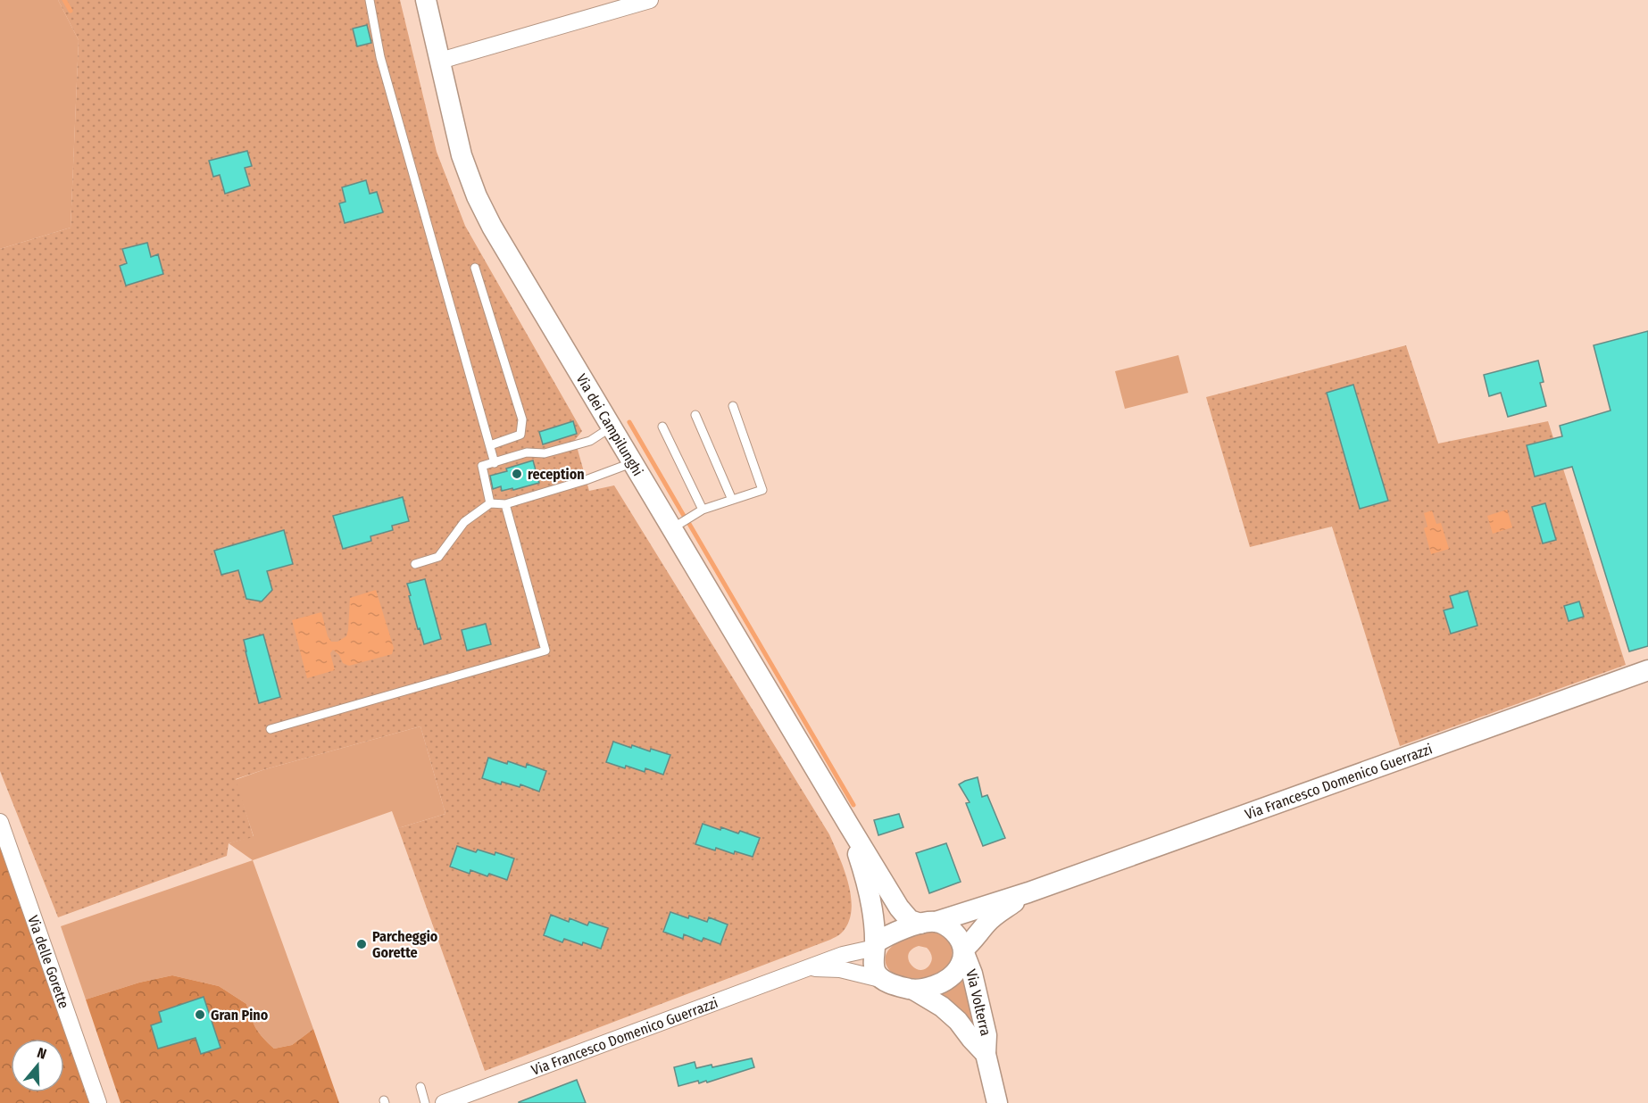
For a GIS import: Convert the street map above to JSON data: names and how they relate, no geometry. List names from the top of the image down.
{
  "streets": {
    "street": [
      "Via dei Campilunghi",
      "Via Francesco Domenico Guerrazzi",
      "Via delle Gorette",
      "Via Volterra"
    ]
  },
  "crossings": [
    ["Via dei Campilunghi", "Via Francesco Domenico Guerrazzi"],
    ["Via dei Campilunghi", "Via Volterra"],
    ["Via Francesco Domenico Guerrazzi", "Via Volterra"]
  ],
  "places": ["reception", "Parcheggio Gorette", "Gran Pino"],
  "north": "top"
}
